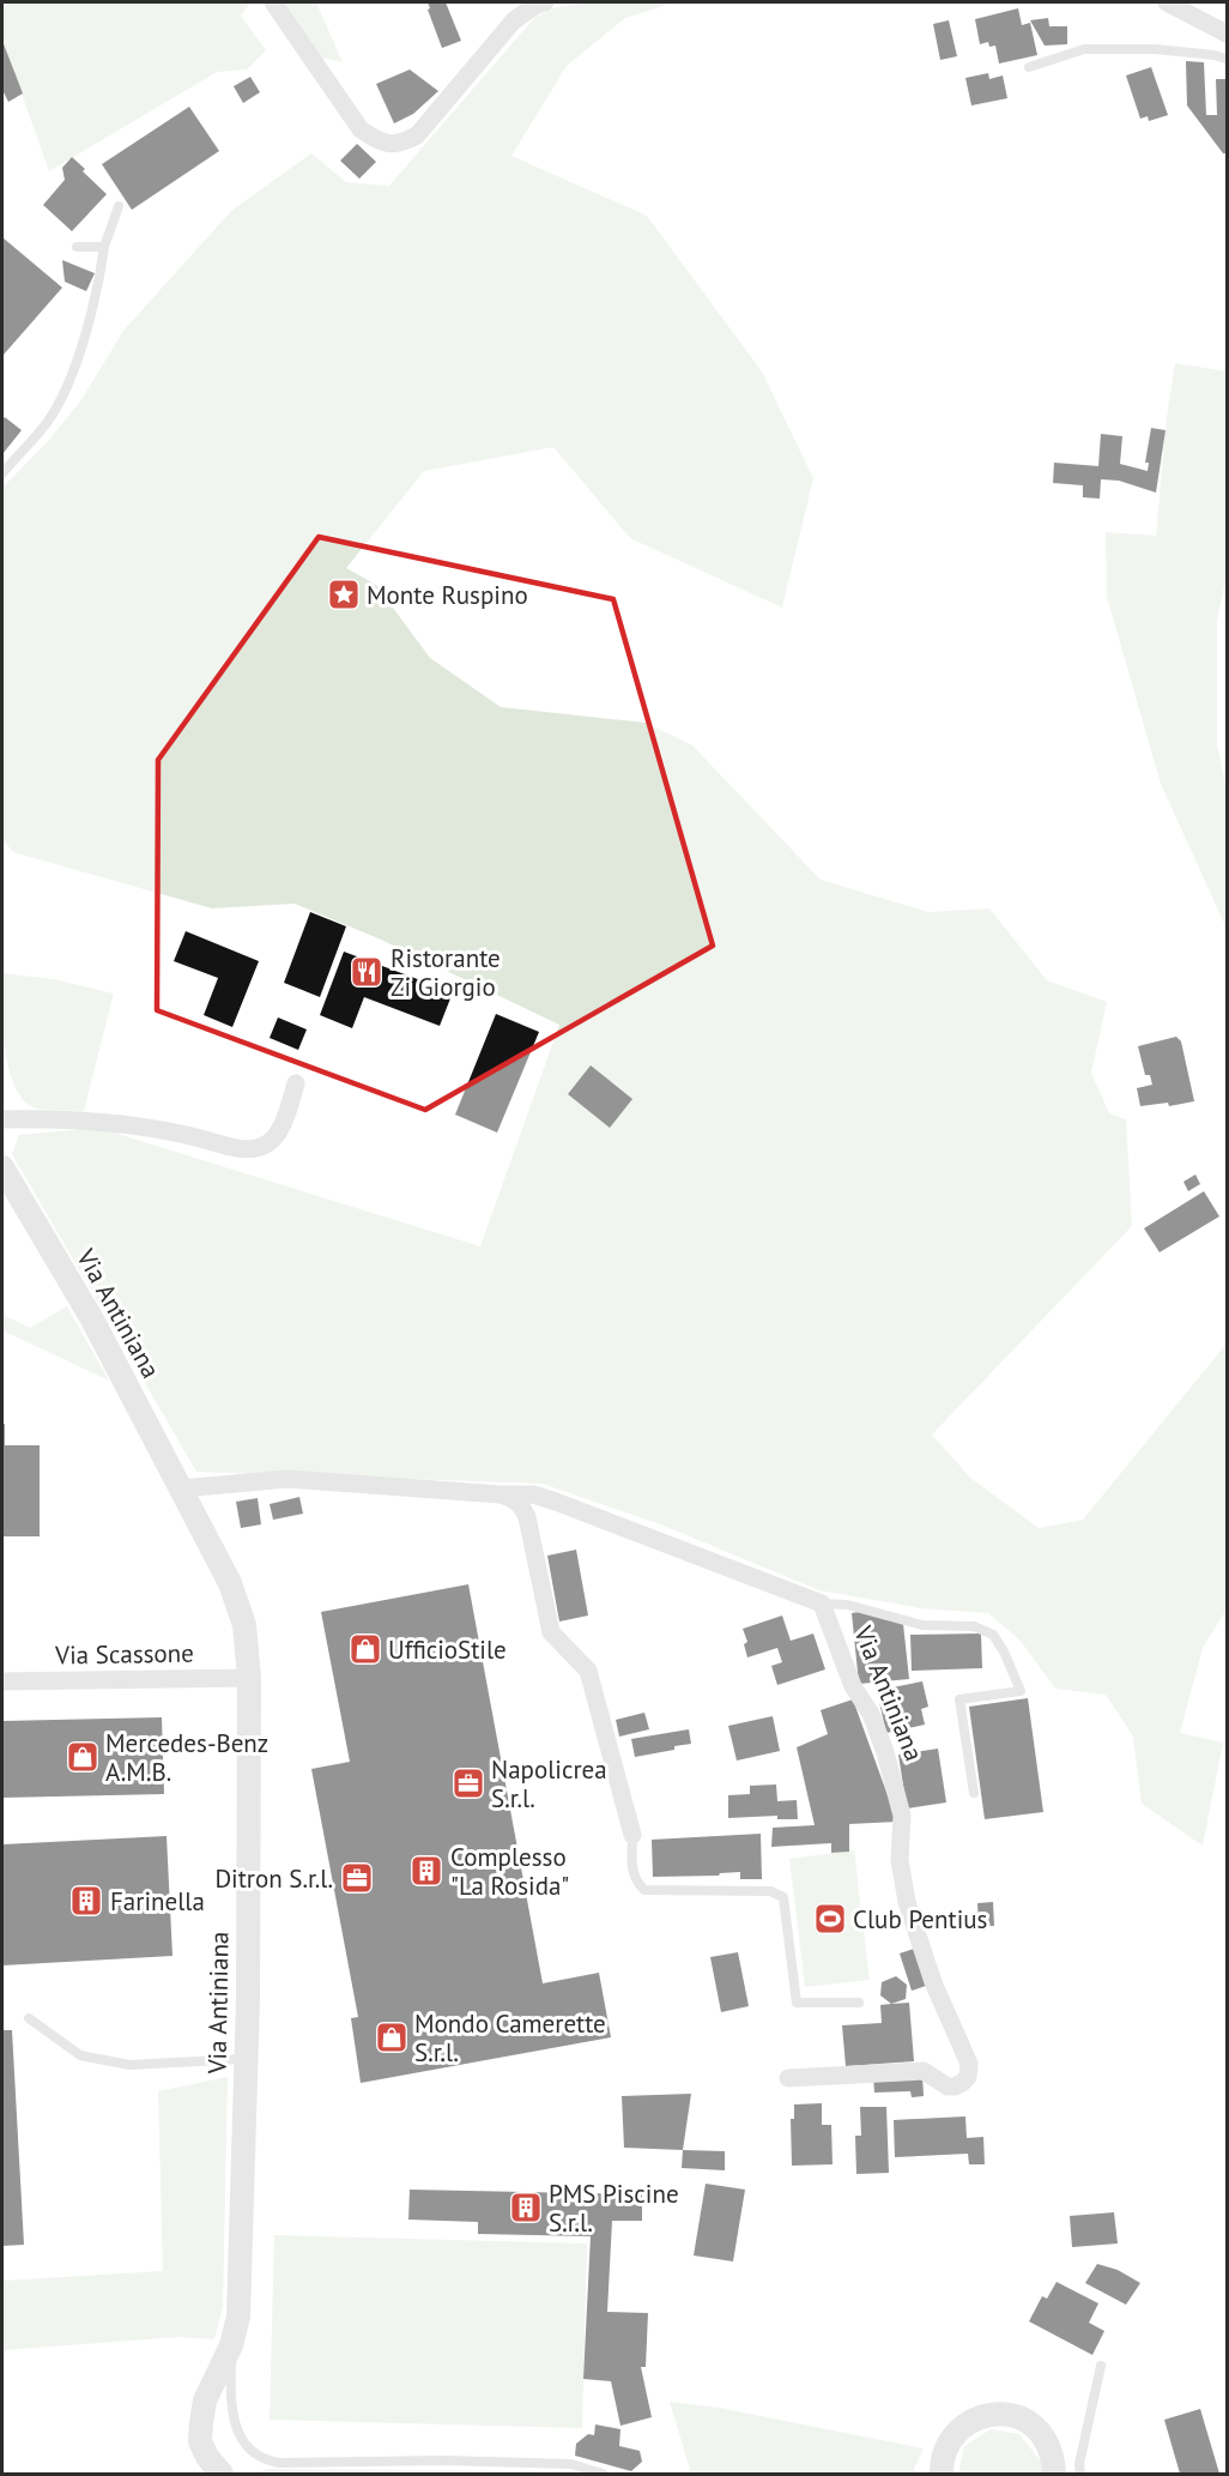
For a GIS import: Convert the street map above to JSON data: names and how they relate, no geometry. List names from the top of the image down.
{
  "streets": {
    "street": ["Via Antiniana", "Via Scassone"]
  },
  "crossings": [
    ["Via Antiniana", "Via Scassone"]
  ],
  "places": {
    "place": ["Monte Ruspino"],
    "restaurant": ["Ristorante Zi Giorgio"],
    "shop": ["UfficioStile", "Mercedes-Benz A.M.B.", "Mondo Camerette S.r.l."],
    "office": ["Napolicrea S.r.l.", "Ditron S.r.l."],
    "building": ["Complesso \"La Rosida\"", "Farinella", "PMS Piscine S.r.l."],
    "sports": ["Club Pentius"]
  }
}
